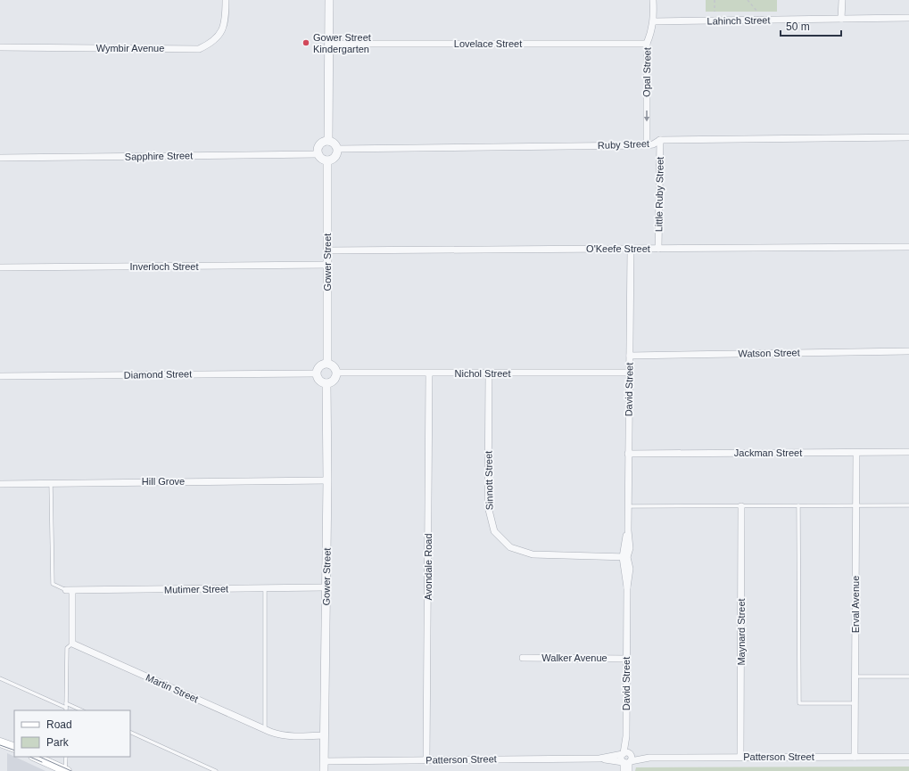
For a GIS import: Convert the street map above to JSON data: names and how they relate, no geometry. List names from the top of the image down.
{
  "streets": {
    "street": [
      "Lahinch Street",
      "Lovelace Street",
      "Wymbir Avenue",
      "Opal Street",
      "Ruby Street",
      "Sapphire Street",
      "Little Ruby Street",
      "O'Keefe Street",
      "Gower Street",
      "Inverloch Street",
      "Watson Street",
      "Nichol Street",
      "Diamond Street",
      "David Street",
      "Jackman Street",
      "Sinnott Street",
      "Hill Grove",
      "Avondale Road",
      "Mutimer Street",
      "Erval Avenue",
      "Maynard Street",
      "Walker Avenue",
      "Martin Street",
      "Patterson Street"
    ]
  },
  "crossings": [
    ["Lahinch Street", "Opal Street"],
    ["Lovelace Street", "Opal Street"],
    ["Opal Street", "Ruby Street"],
    ["Ruby Street", "Sapphire Street"],
    ["Ruby Street", "Little Ruby Street"],
    ["Ruby Street", "Gower Street"],
    ["Sapphire Street", "Gower Street"],
    ["Little Ruby Street", "O'Keefe Street"],
    ["O'Keefe Street", "Gower Street"],
    ["O'Keefe Street", "David Street"],
    ["Gower Street", "Inverloch Street"],
    ["Gower Street", "Nichol Street"],
    ["Gower Street", "Diamond Street"],
    ["Gower Street", "Hill Grove"],
    ["Gower Street", "Mutimer Street"],
    ["Gower Street", "Martin Street"],
    ["Gower Street", "Patterson Street"],
    ["Watson Street", "David Street"],
    ["Nichol Street", "Diamond Street"],
    ["Nichol Street", "David Street"],
    ["Nichol Street", "Sinnott Street"],
    ["Nichol Street", "Avondale Road"],
    ["David Street", "Jackman Street"],
    ["David Street", "Sinnott Street"],
    ["David Street", "Walker Avenue"],
    ["David Street", "Patterson Street"],
    ["Jackman Street", "Erval Avenue"],
    ["Avondale Road", "Patterson Street"],
    ["Erval Avenue", "Patterson Street"],
    ["Maynard Street", "Patterson Street"]
  ],
  "one_way": ["Opal Street"],
  "places": ["Gower Street Kindergarten"],
  "legend": ["Road", "Park"],
  "scale_bar": "50 m"
}
